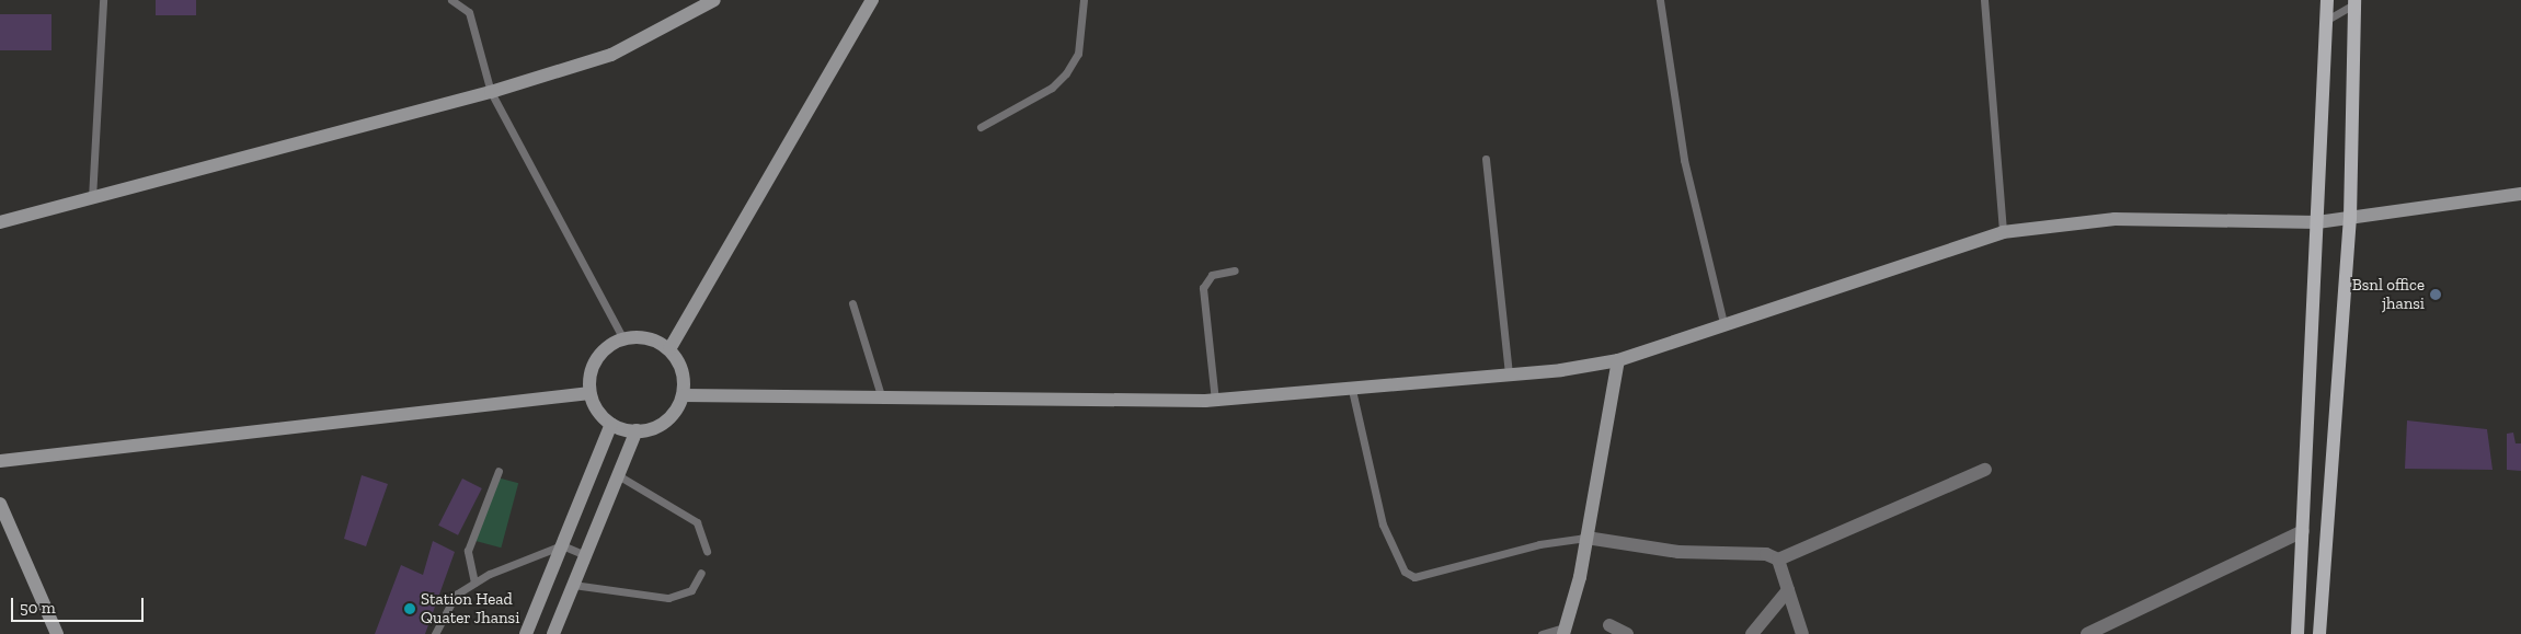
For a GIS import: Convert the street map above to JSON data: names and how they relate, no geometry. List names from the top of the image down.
{
  "places": ["Bsnl office jhansi", "Station Head Quater Jhansi"],
  "scale_bar": "50 m"
}
